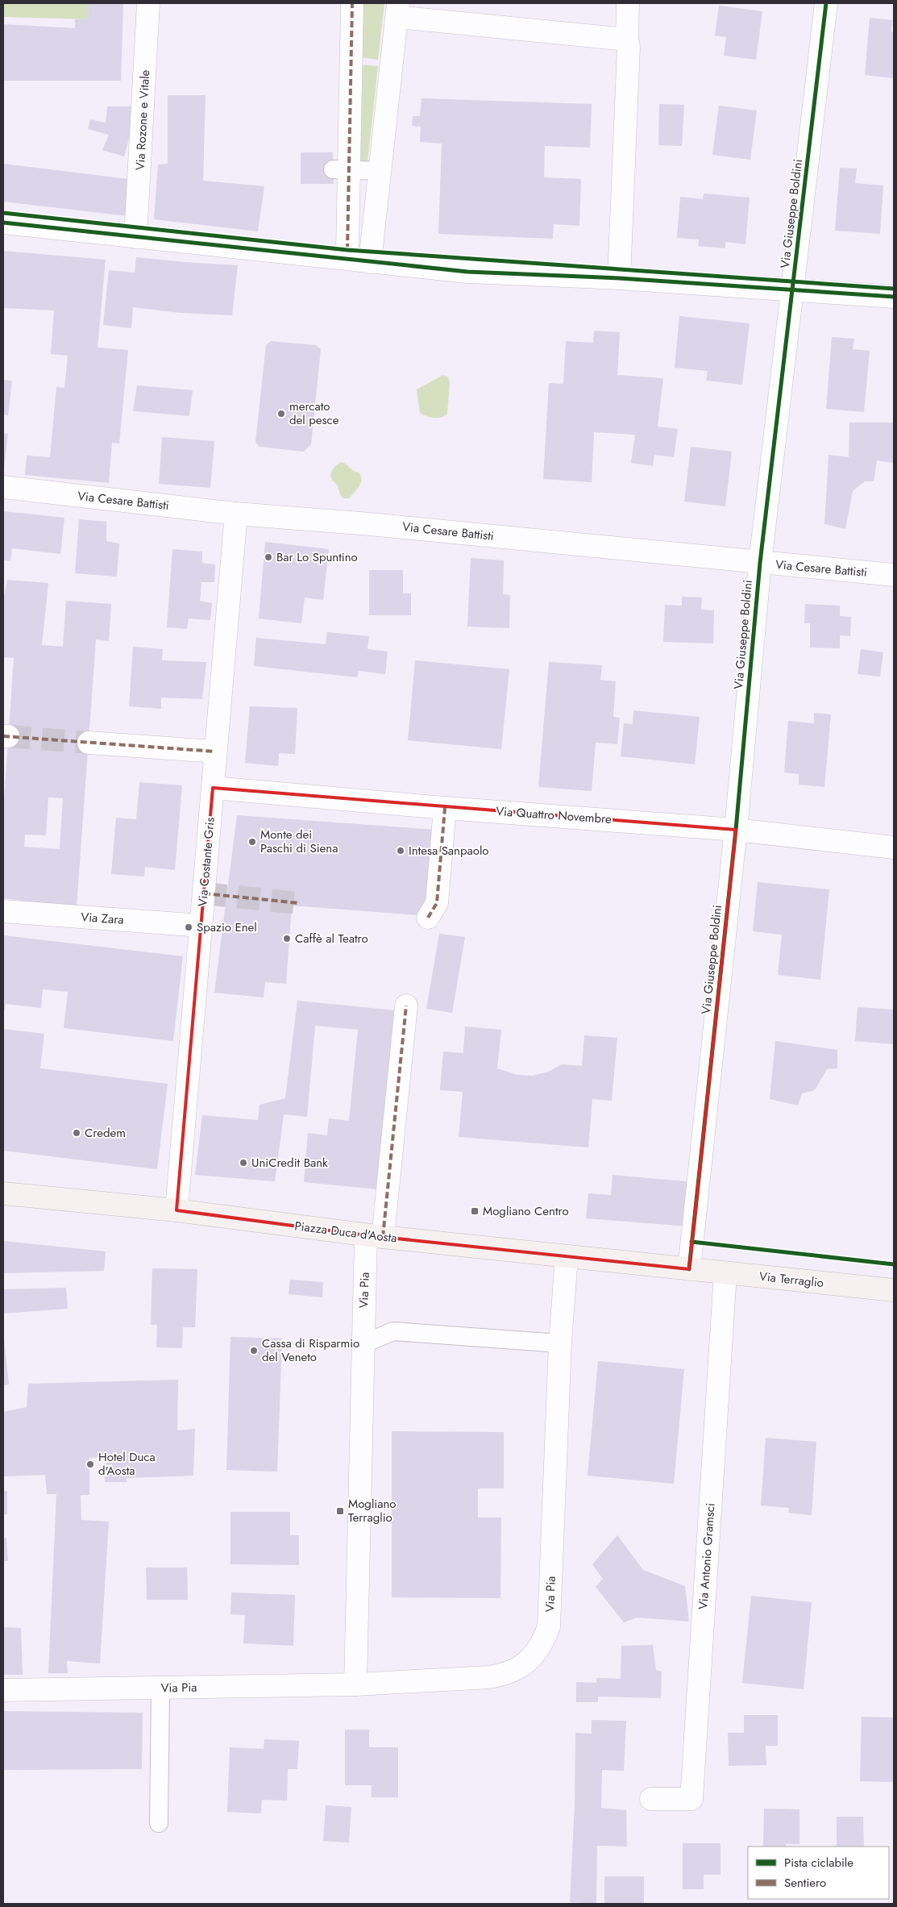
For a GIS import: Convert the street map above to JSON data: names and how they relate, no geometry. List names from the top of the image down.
{
  "streets": {
    "main road": ["Piazza Duca d'Aosta", "Via Terraglio"],
    "street": [
      "Via Rozone e Vitale",
      "Via Giuseppe Boldini",
      "Via Cesare Battisti",
      "Via Quattro Novembre",
      "Via Costante Gris",
      "Via Zara",
      "Via Pia",
      "Via Antonio Gramsci"
    ]
  },
  "crossings": [
    ["Via Giuseppe Boldini", "Via Cesare Battisti"],
    ["Via Giuseppe Boldini", "Via Quattro Novembre"],
    ["Via Giuseppe Boldini", "Piazza Duca d'Aosta"],
    ["Via Giuseppe Boldini", "Via Terraglio"],
    ["Via Cesare Battisti", "Via Costante Gris"],
    ["Via Quattro Novembre", "Via Costante Gris"],
    ["Via Costante Gris", "Via Zara"],
    ["Via Costante Gris", "Piazza Duca d'Aosta"],
    ["Piazza Duca d'Aosta", "Via Terraglio"],
    ["Piazza Duca d'Aosta", "Via Pia"],
    ["Via Terraglio", "Via Antonio Gramsci"]
  ],
  "places": {
    "other": [
      "mercato del pesce",
      "Bar Lo Spuntino",
      "Monte dei Paschi di Siena",
      "Intesa Sanpaolo",
      "Spazio Enel",
      "Caffè al Teatro",
      "Credem",
      "UniCredit Bank",
      "Cassa di Risparmio del Veneto",
      "Hotel Duca d'Aosta"
    ],
    "transit": ["Mogliano Centro", "Mogliano Terraglio"]
  },
  "legend": ["Pista ciclabile", "Sentiero"]
}
